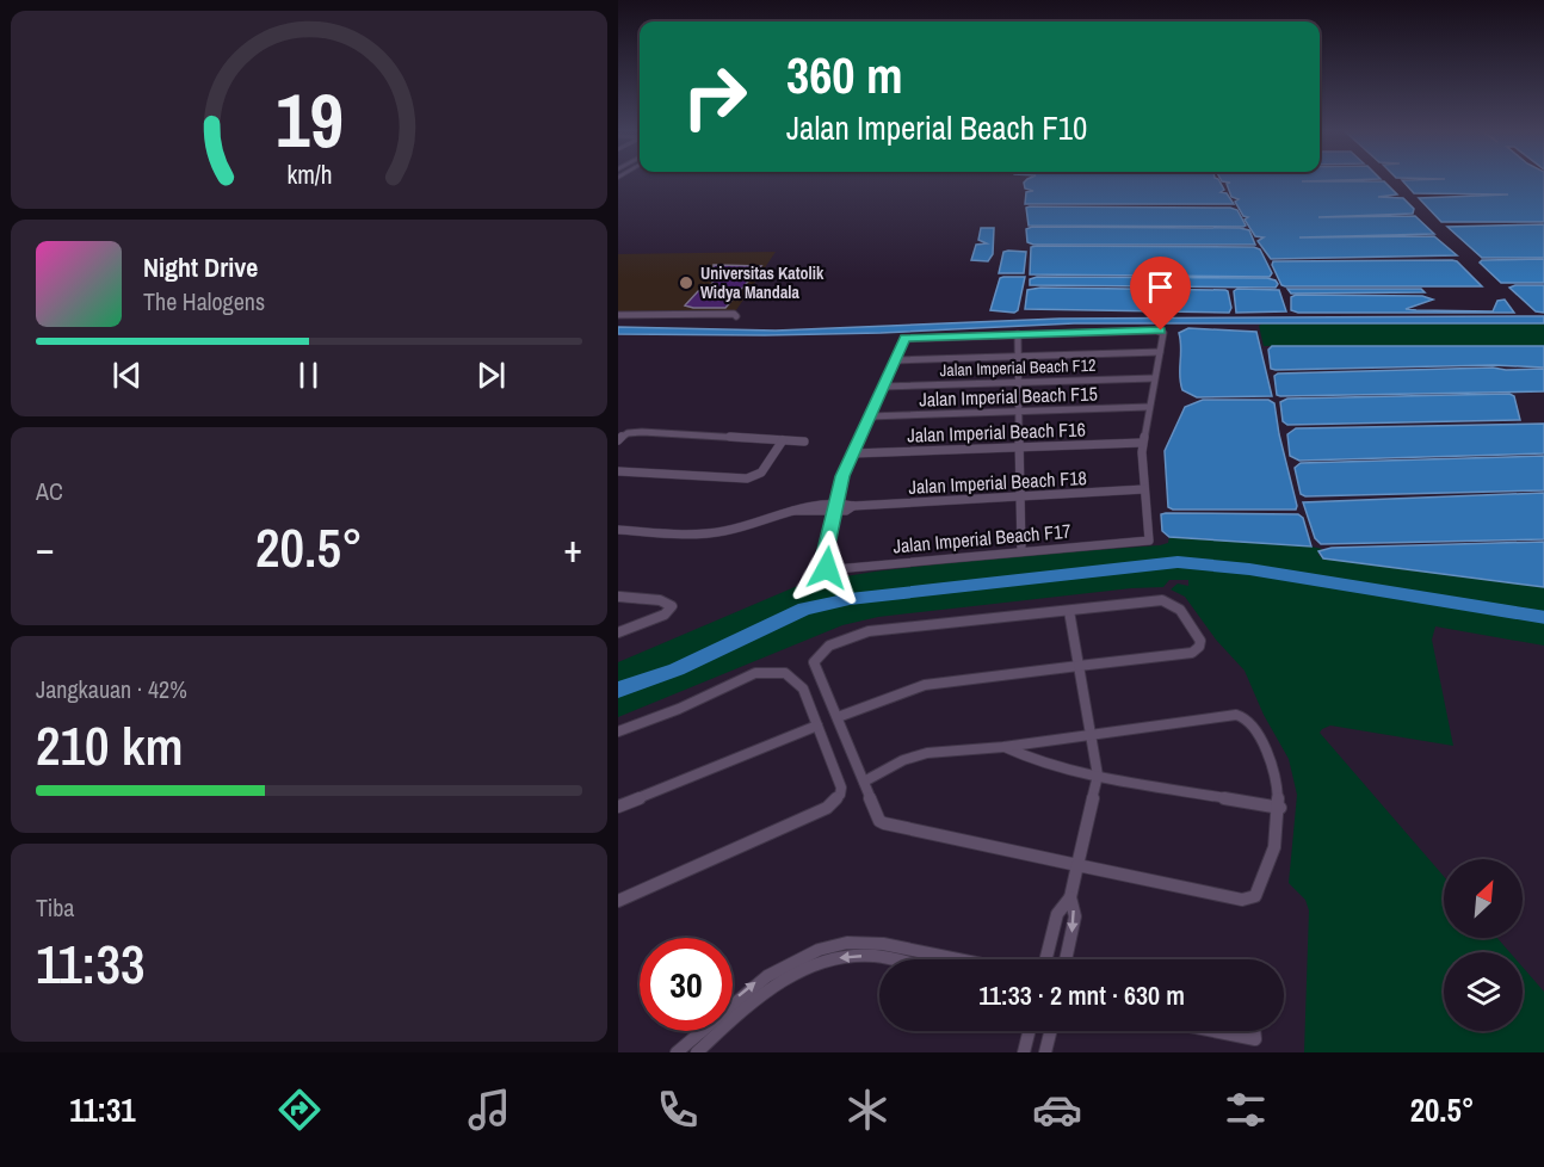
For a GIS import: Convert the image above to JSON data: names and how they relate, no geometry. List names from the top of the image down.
{
  "streets": {
    "street": [
      "Jalan Imperial Beach F12",
      "Jalan Imperial Beach F15",
      "Jalan Imperial Beach F16",
      "Jalan Imperial Beach F18",
      "Jalan Imperial Beach F17"
    ]
  },
  "crossings": [
    ["Jalan Imperial Beach F18", "Jalan Imperial Beach F17"]
  ],
  "places": ["Universitas Katolik Widya Mandala"],
  "north": "top right",
  "page": {
    "turn": ["360 m", "Jalan Imperial Beach F10"],
    "song": ["Night Drive", "The Halogens"],
    "tile": [
      "AC",
      ["Jangkauan · 42%", "210 km"],
      ["Tiba", "11:33"]
    ],
    "heat": ["−", "20.5°", "+"],
    "limit": "30",
    "trip": "11:33 · 2 mnt · 630 m",
    "tabs": ["11:31", "20.5°"],
    "gauge": ["19", "km/h"]
  }
}
